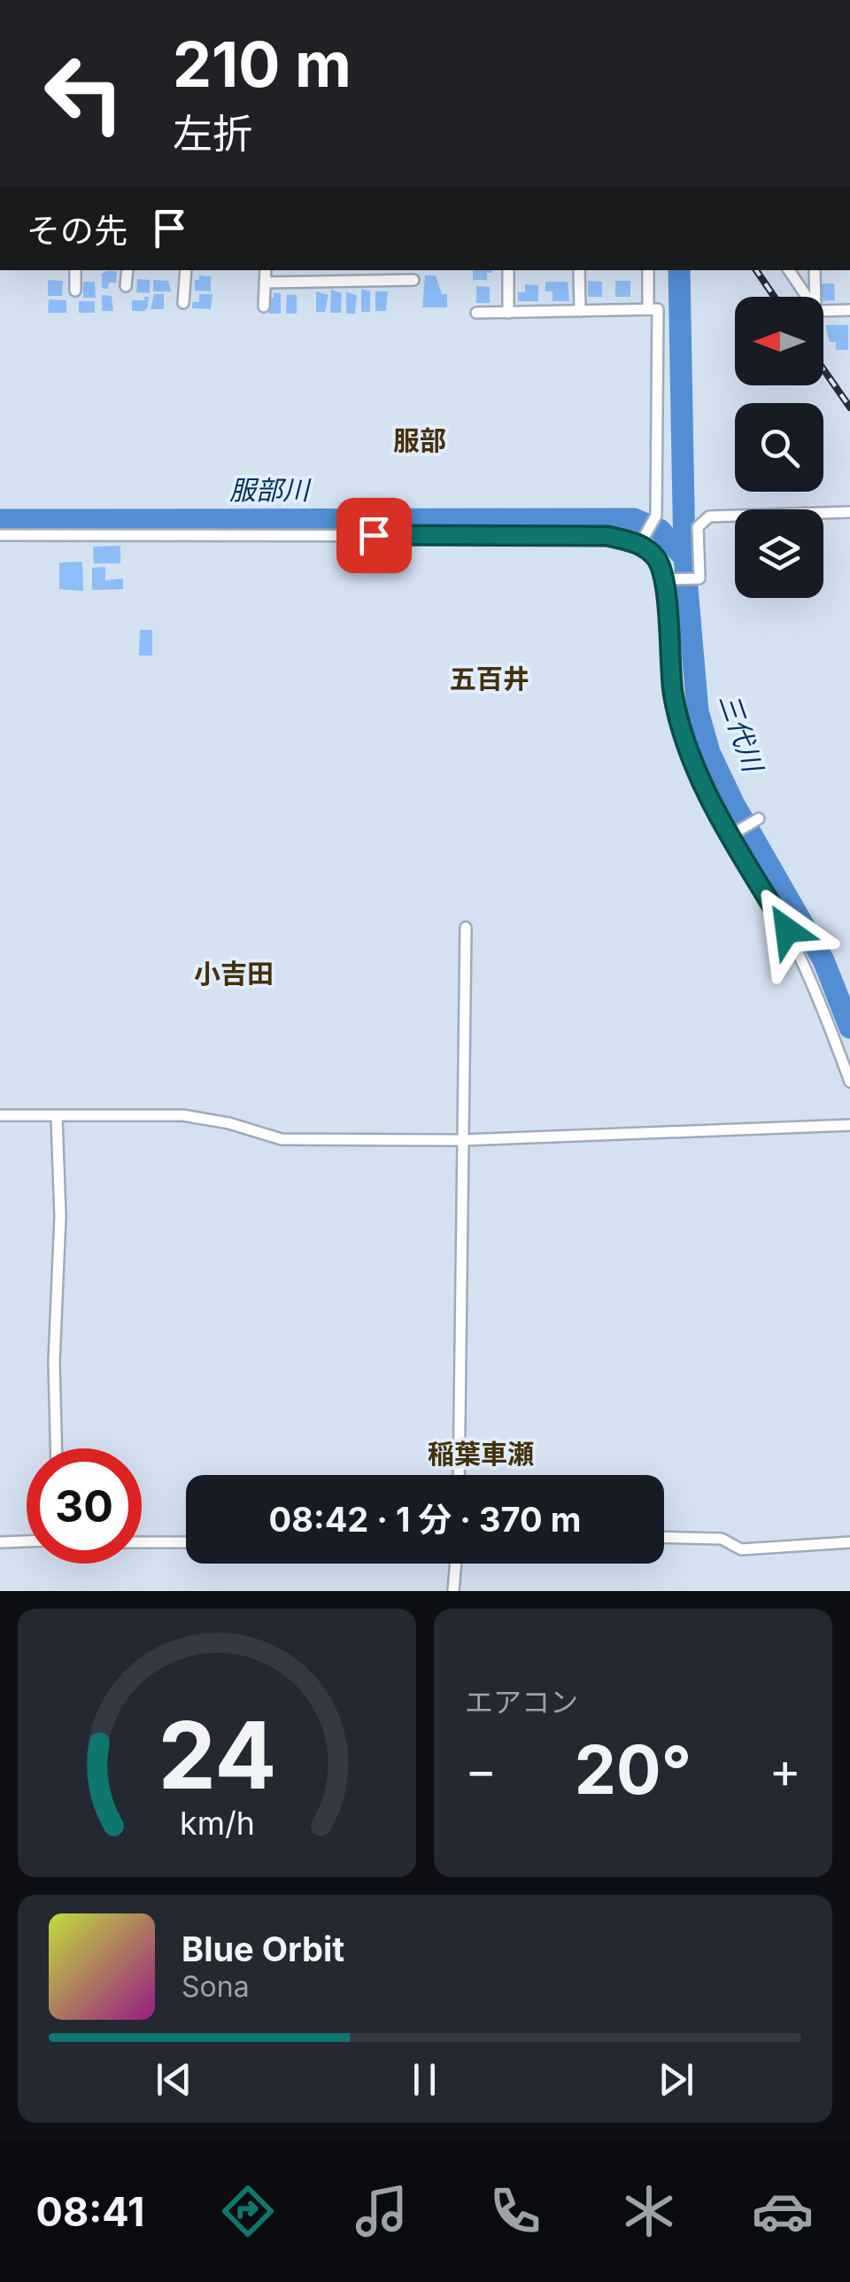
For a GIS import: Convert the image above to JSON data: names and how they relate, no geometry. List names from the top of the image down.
{
  "districts": [
    "服部",
    "五百井",
    "小吉田",
    "稲葉車瀬"
  ],
  "water": ["服部川", "三代川"],
  "north": "left",
  "page": {
    "turn": ["210 m", "左折"],
    "then": "その先",
    "limit": "30",
    "trip": "08:42 · 1 分 · 370 m",
    "tile": "エアコン",
    "heat": ["−", "20°", "+"],
    "song": ["Blue Orbit", "Sona"],
    "tabs": "08:41",
    "gauge": ["24", "km/h"]
  }
}
